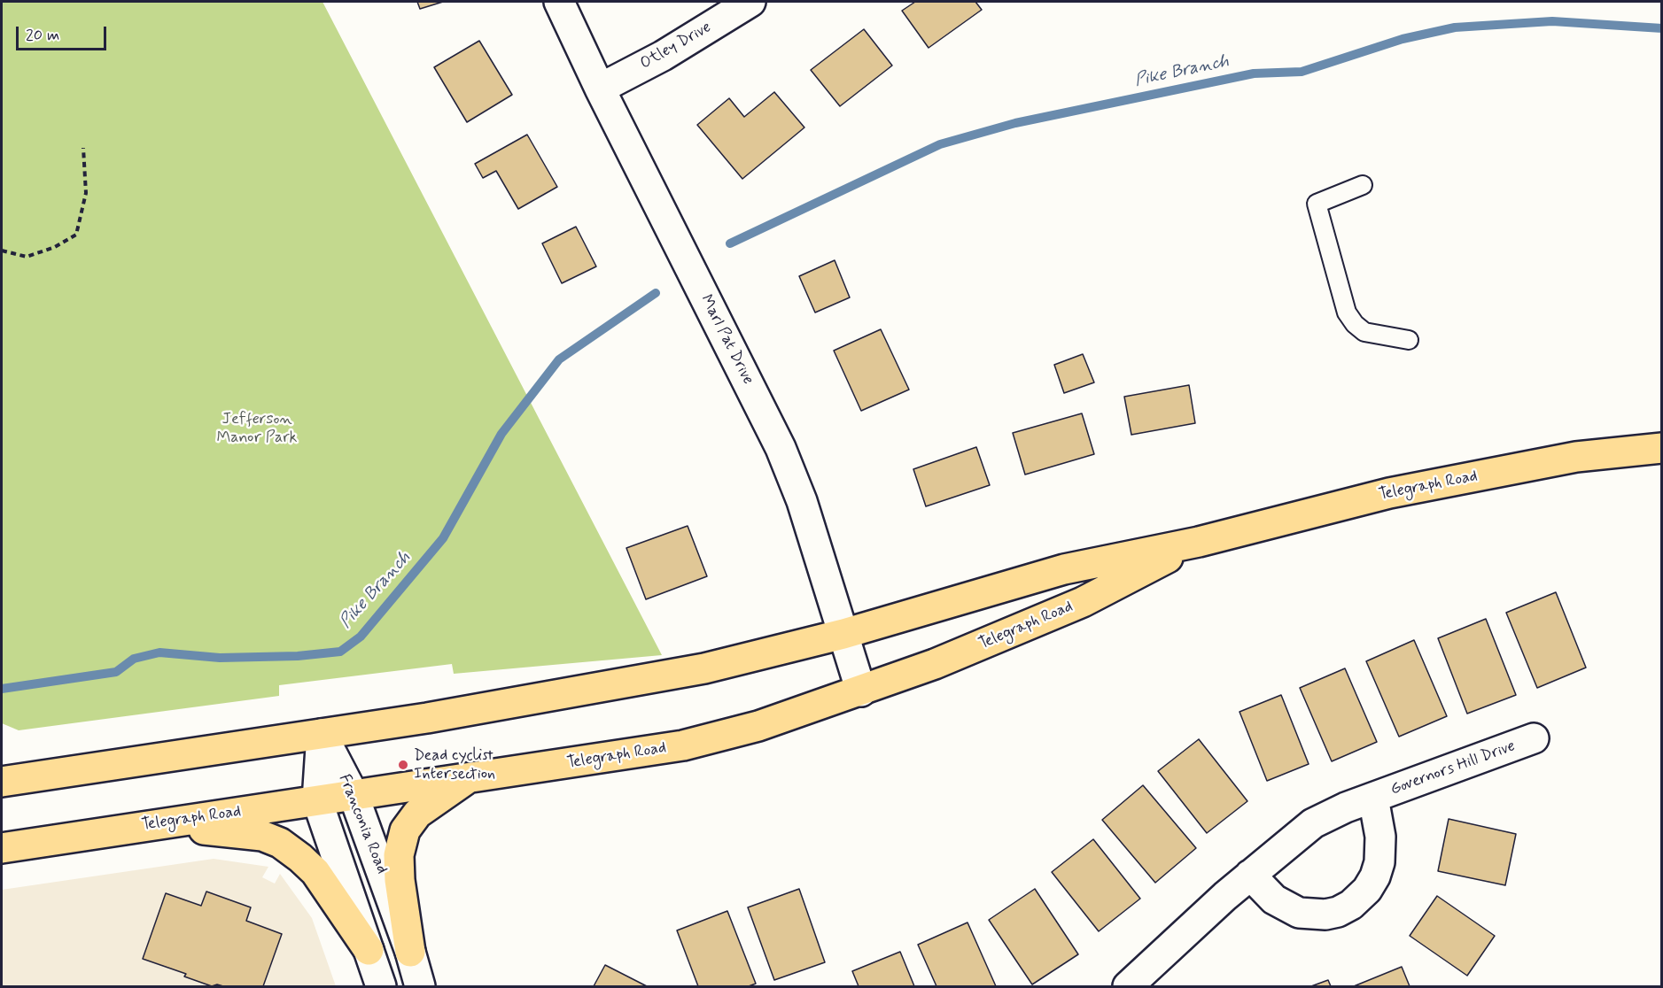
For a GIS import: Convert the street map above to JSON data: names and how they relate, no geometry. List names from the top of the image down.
{
  "streets": {
    "main road": ["Telegraph Road"],
    "street": [
      "Otley Drive",
      "Marl Pat Drive",
      "Governors Hill Drive",
      "Franconia Road"
    ]
  },
  "crossings": [
    ["Otley Drive", "Marl Pat Drive"],
    ["Marl Pat Drive", "Telegraph Road"],
    ["Telegraph Road", "Franconia Road"]
  ],
  "water": ["Pike Branch"],
  "parks": ["Jefferson Manor Park"],
  "places": ["Dead cyclist Intersection"],
  "scale_bar": "20 m"
}
